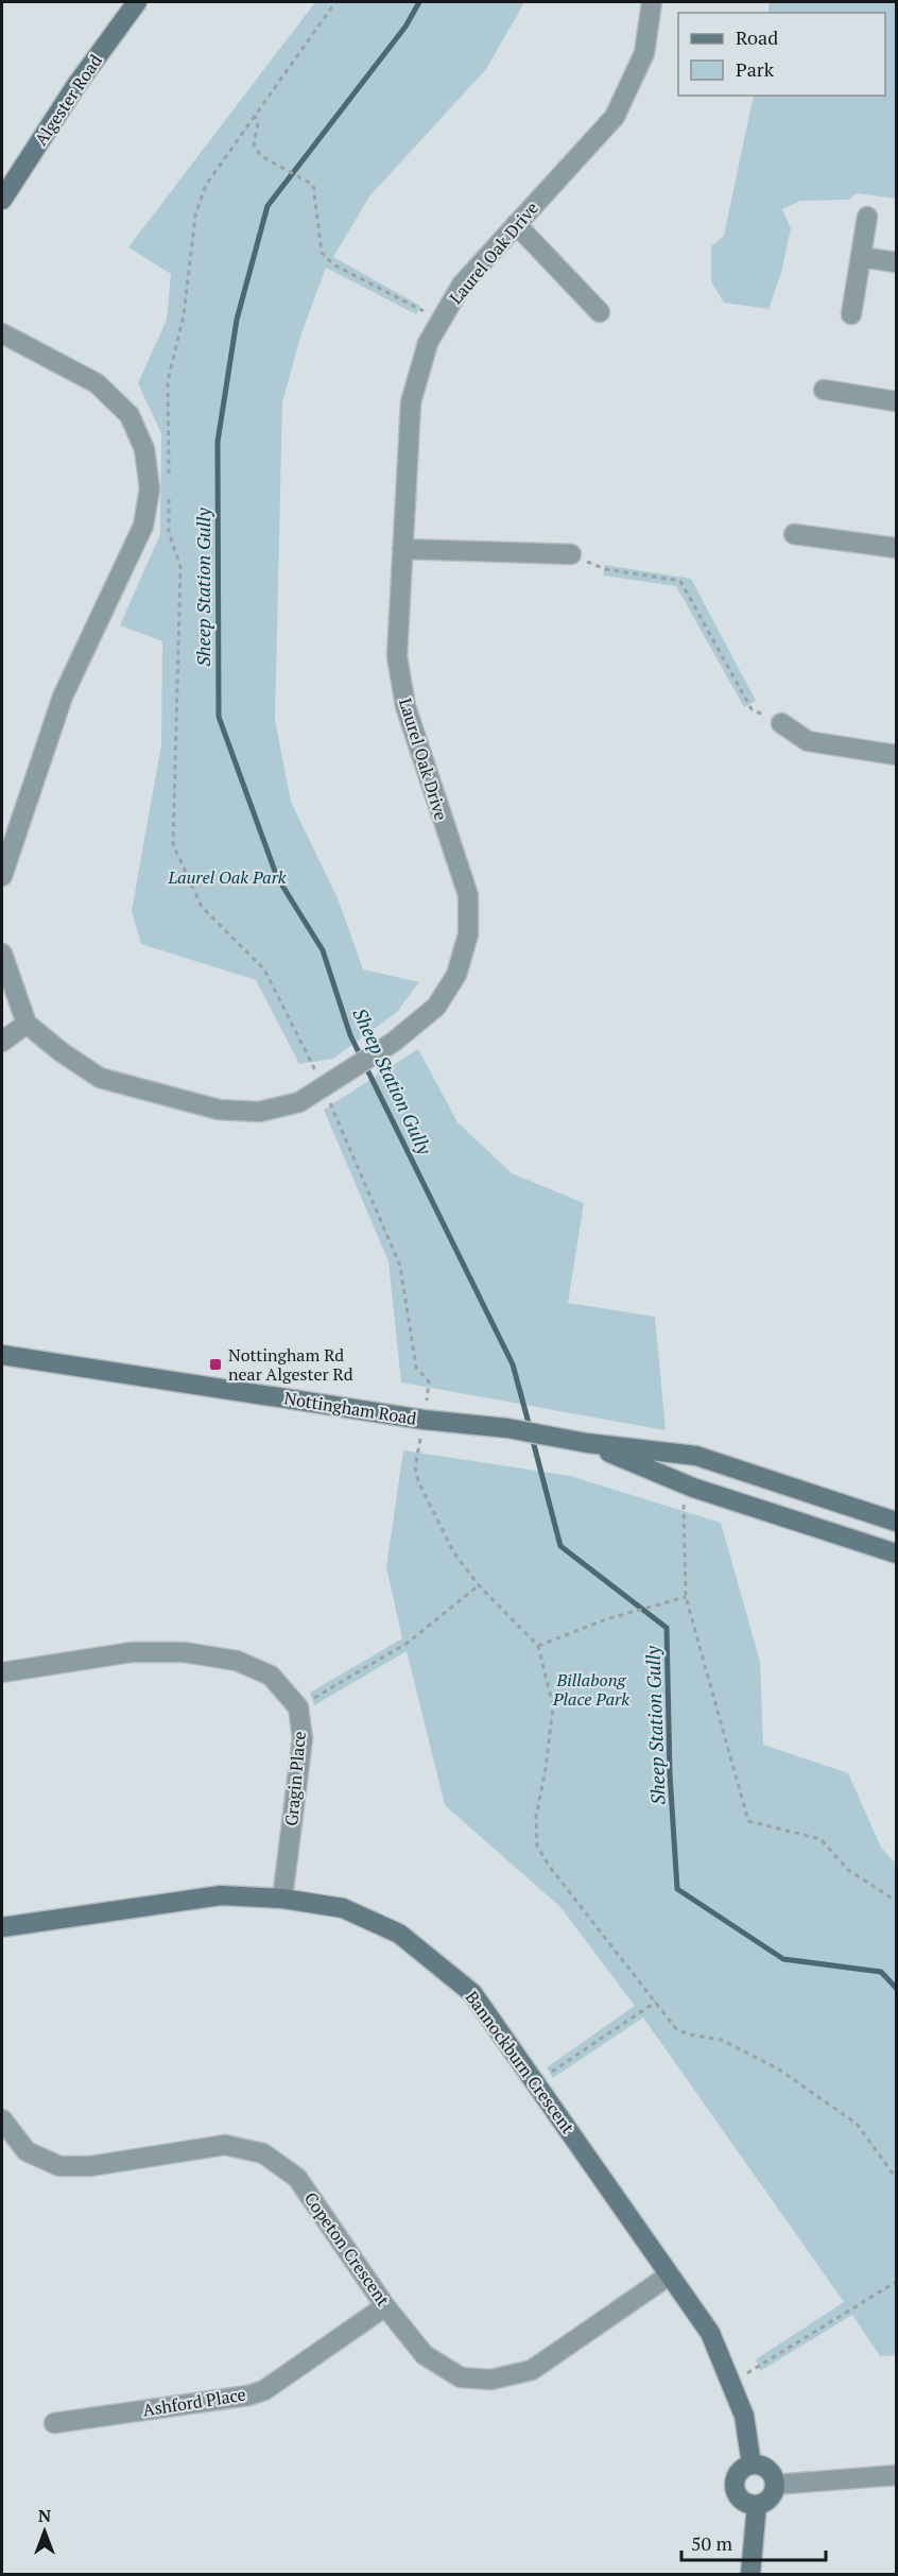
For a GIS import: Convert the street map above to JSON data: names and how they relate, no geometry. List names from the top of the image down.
{
  "streets": {
    "street": [
      "Algester Road",
      "Laurel Oak Drive",
      "Nottingham Road",
      "Gragin Place",
      "Bannockburn Crescent",
      "Copeton Crescent",
      "Ashford Place"
    ]
  },
  "crossings": [
    ["Gragin Place", "Bannockburn Crescent"],
    ["Bannockburn Crescent", "Copeton Crescent"],
    ["Copeton Crescent", "Ashford Place"]
  ],
  "water": ["Sheep Station Gully"],
  "parks": ["Laurel Oak Park", "Billabong Place Park"],
  "places": {
    "transit": ["Nottingham Rd near Algester Rd"]
  },
  "legend": ["Road", "Park"],
  "scale_bar": "50 m",
  "north": "top"
}
